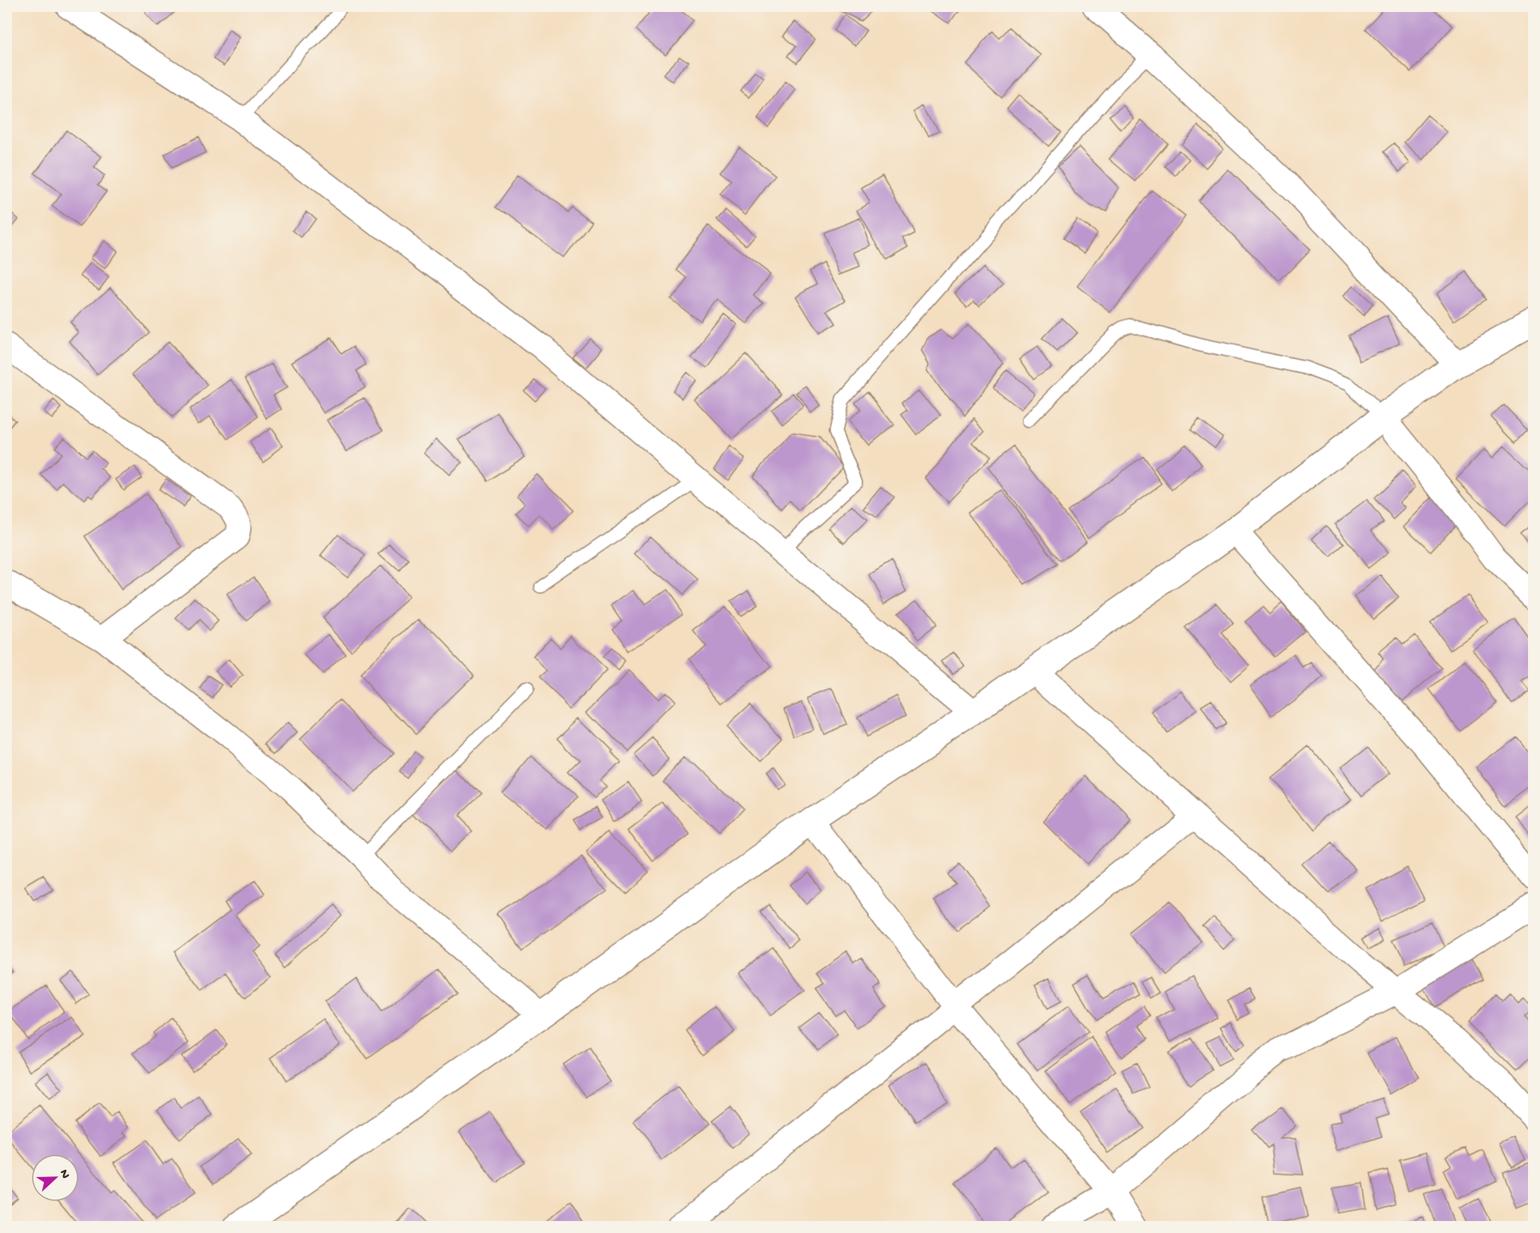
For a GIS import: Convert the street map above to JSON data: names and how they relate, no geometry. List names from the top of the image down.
{
  "north": "right"
}
